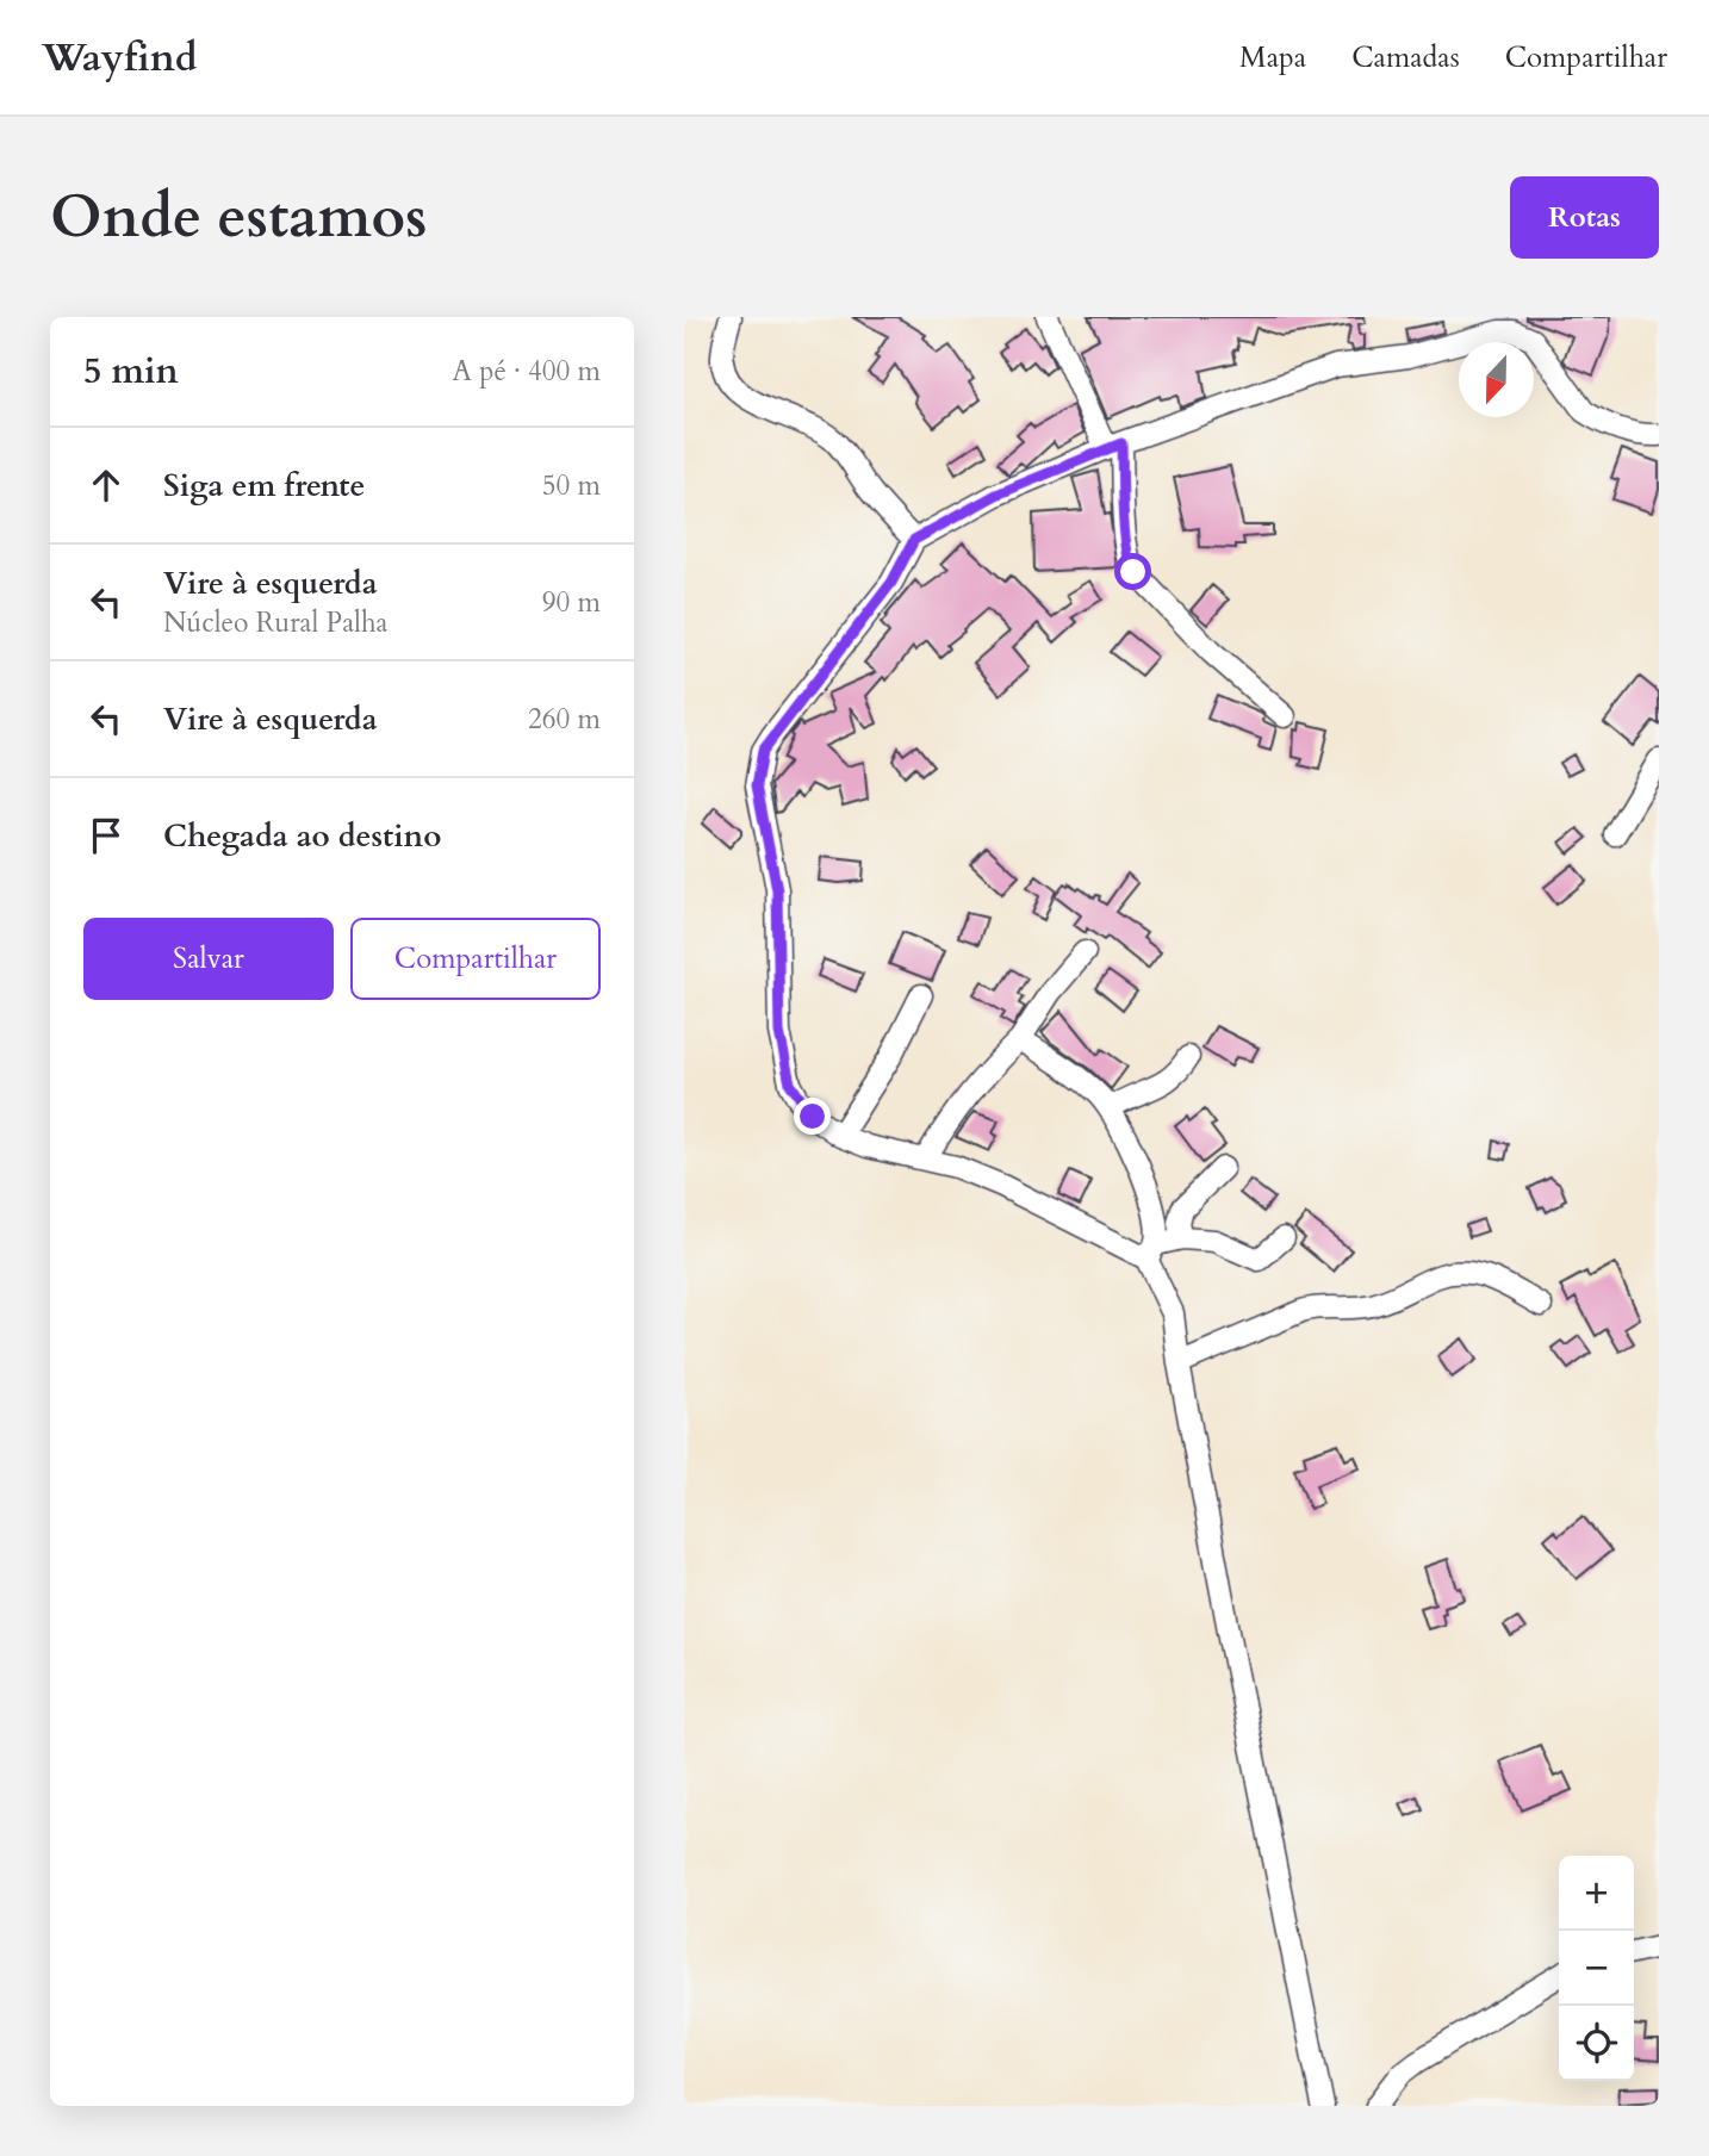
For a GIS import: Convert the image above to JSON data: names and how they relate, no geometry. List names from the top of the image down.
{
  "north": "bottom",
  "page": {
    "header": "Wayfind",
    "nav": ["Mapa", "Camadas", "Compartilhar"],
    "buttons": [
      "Rotas",
      ["Salvar", "Compartilhar"]
    ],
    "title": "Onde estamos",
    "heading": ["5 min", "A pé · 400 m"],
    "list": [
      ["Siga em frente", "50 m"],
      ["Vire à esquerda", "Núcleo Rural Palha", "90 m"],
      ["Vire à esquerda", "260 m"],
      "Chegada ao destino"
    ],
    "map_buttons": ["+", "−"]
  }
}
